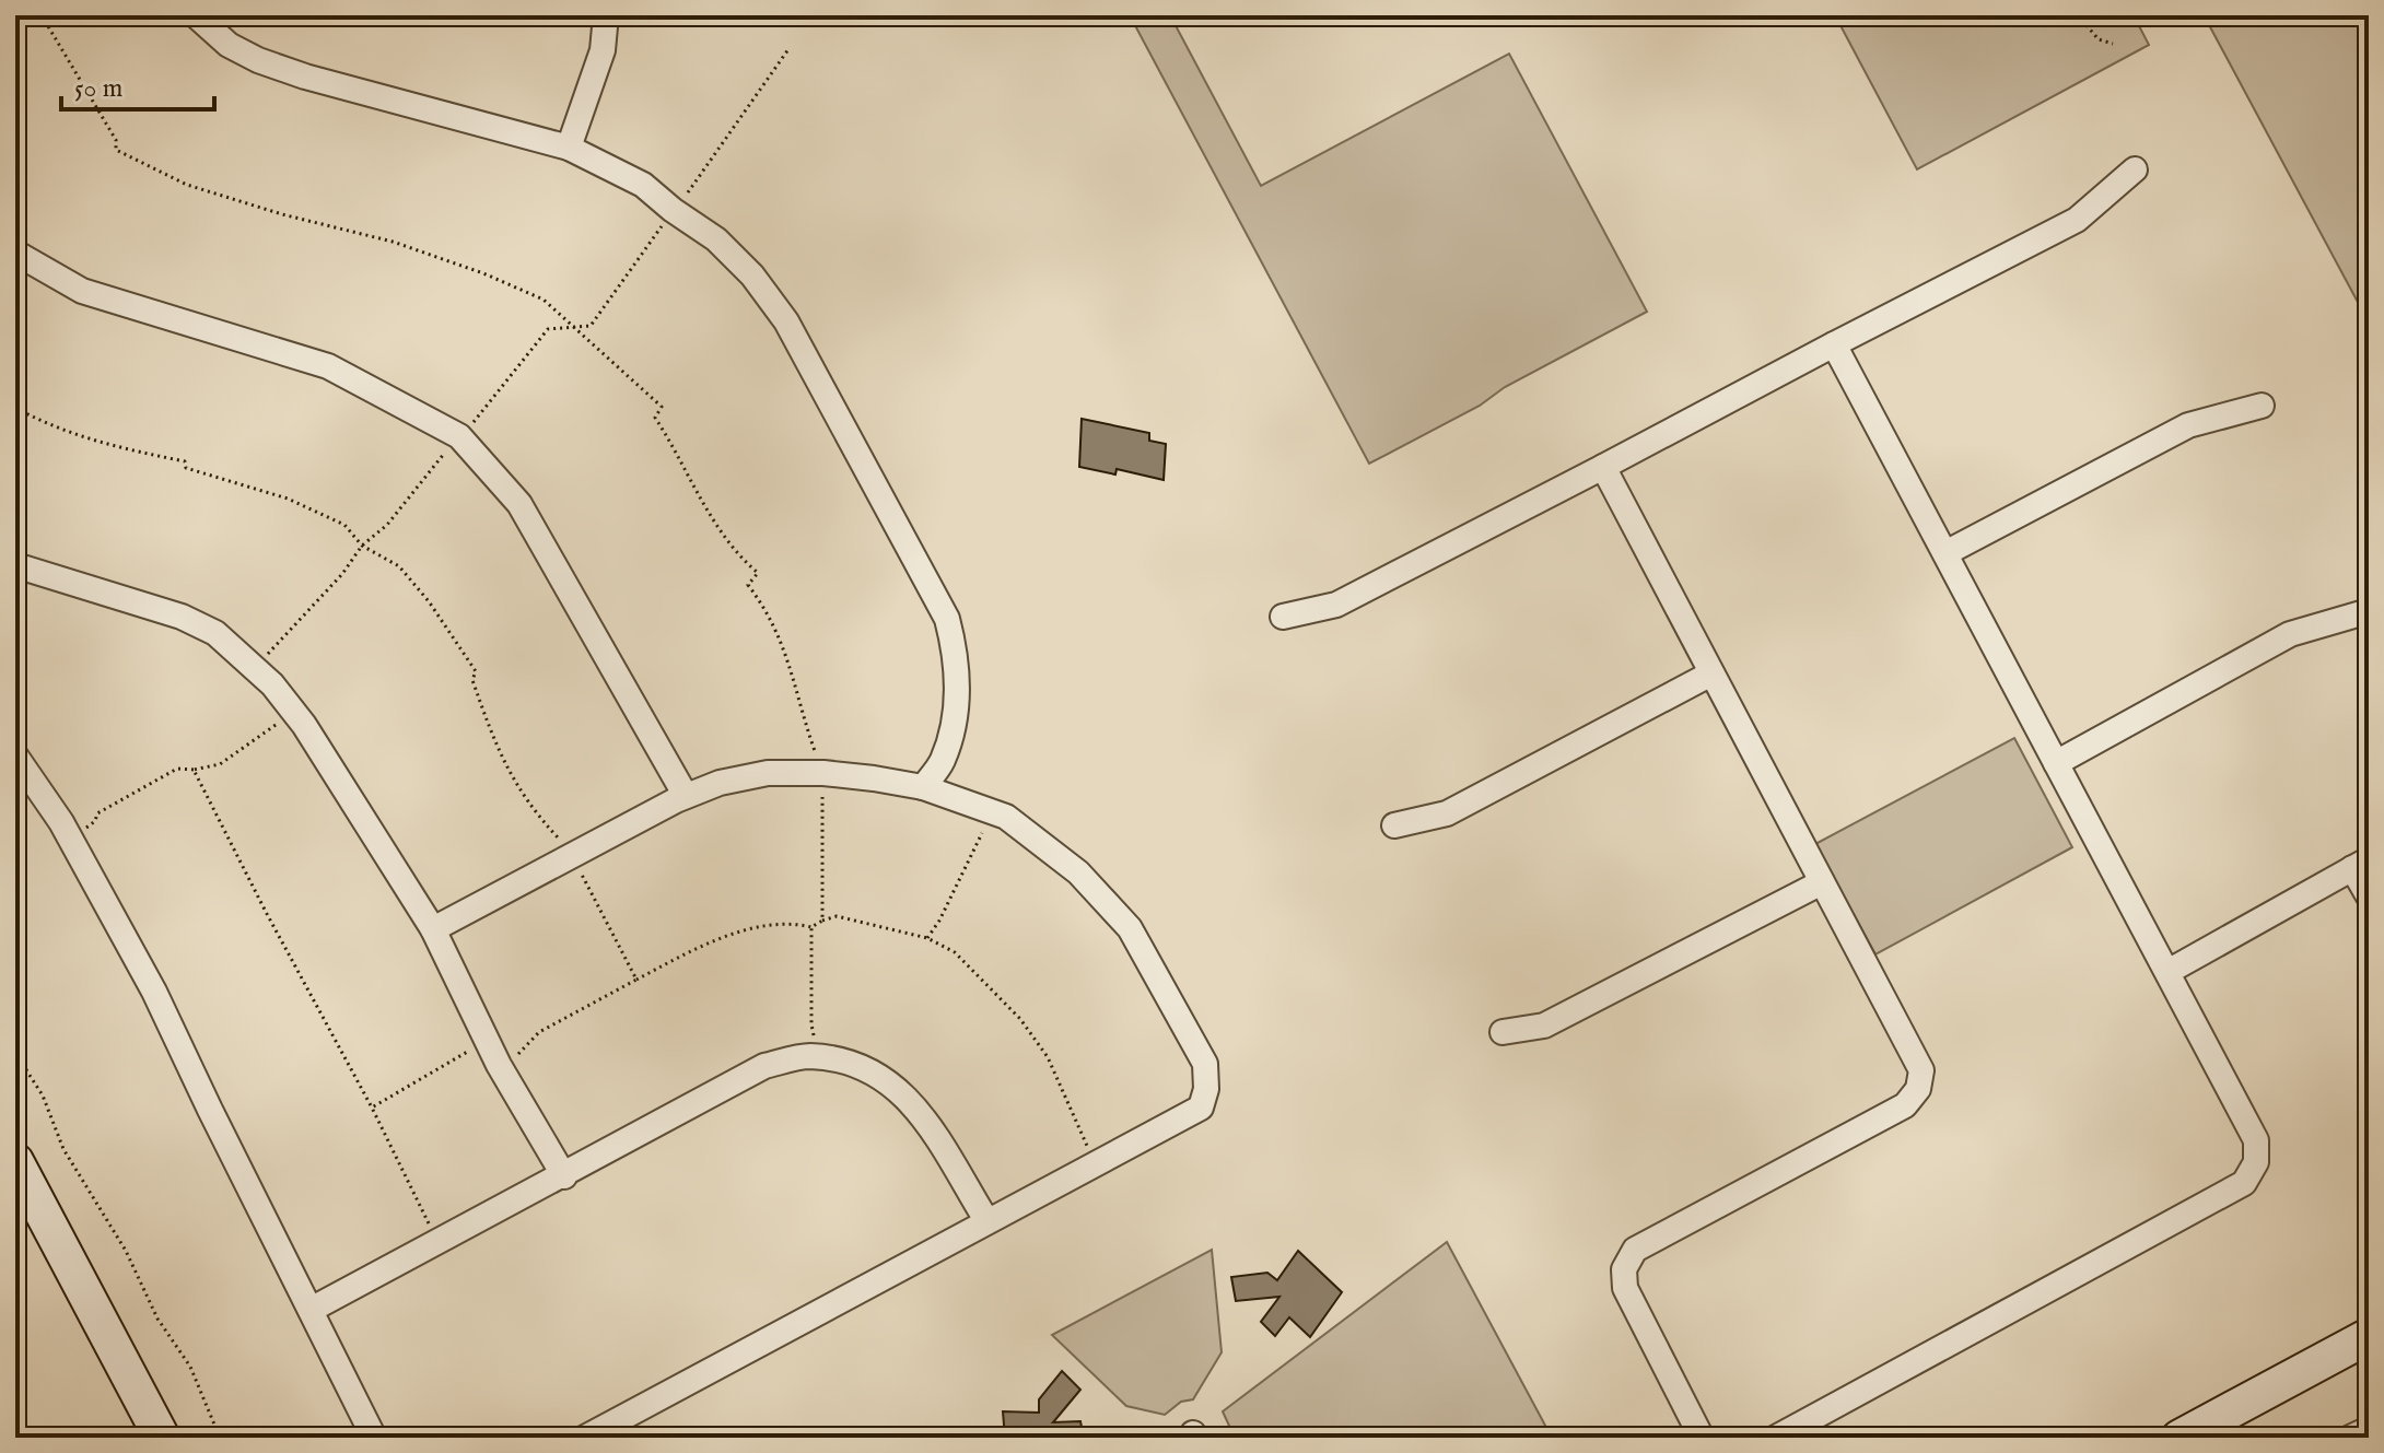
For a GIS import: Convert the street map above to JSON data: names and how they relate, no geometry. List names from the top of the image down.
{
  "scale_bar": "50 m"
}
